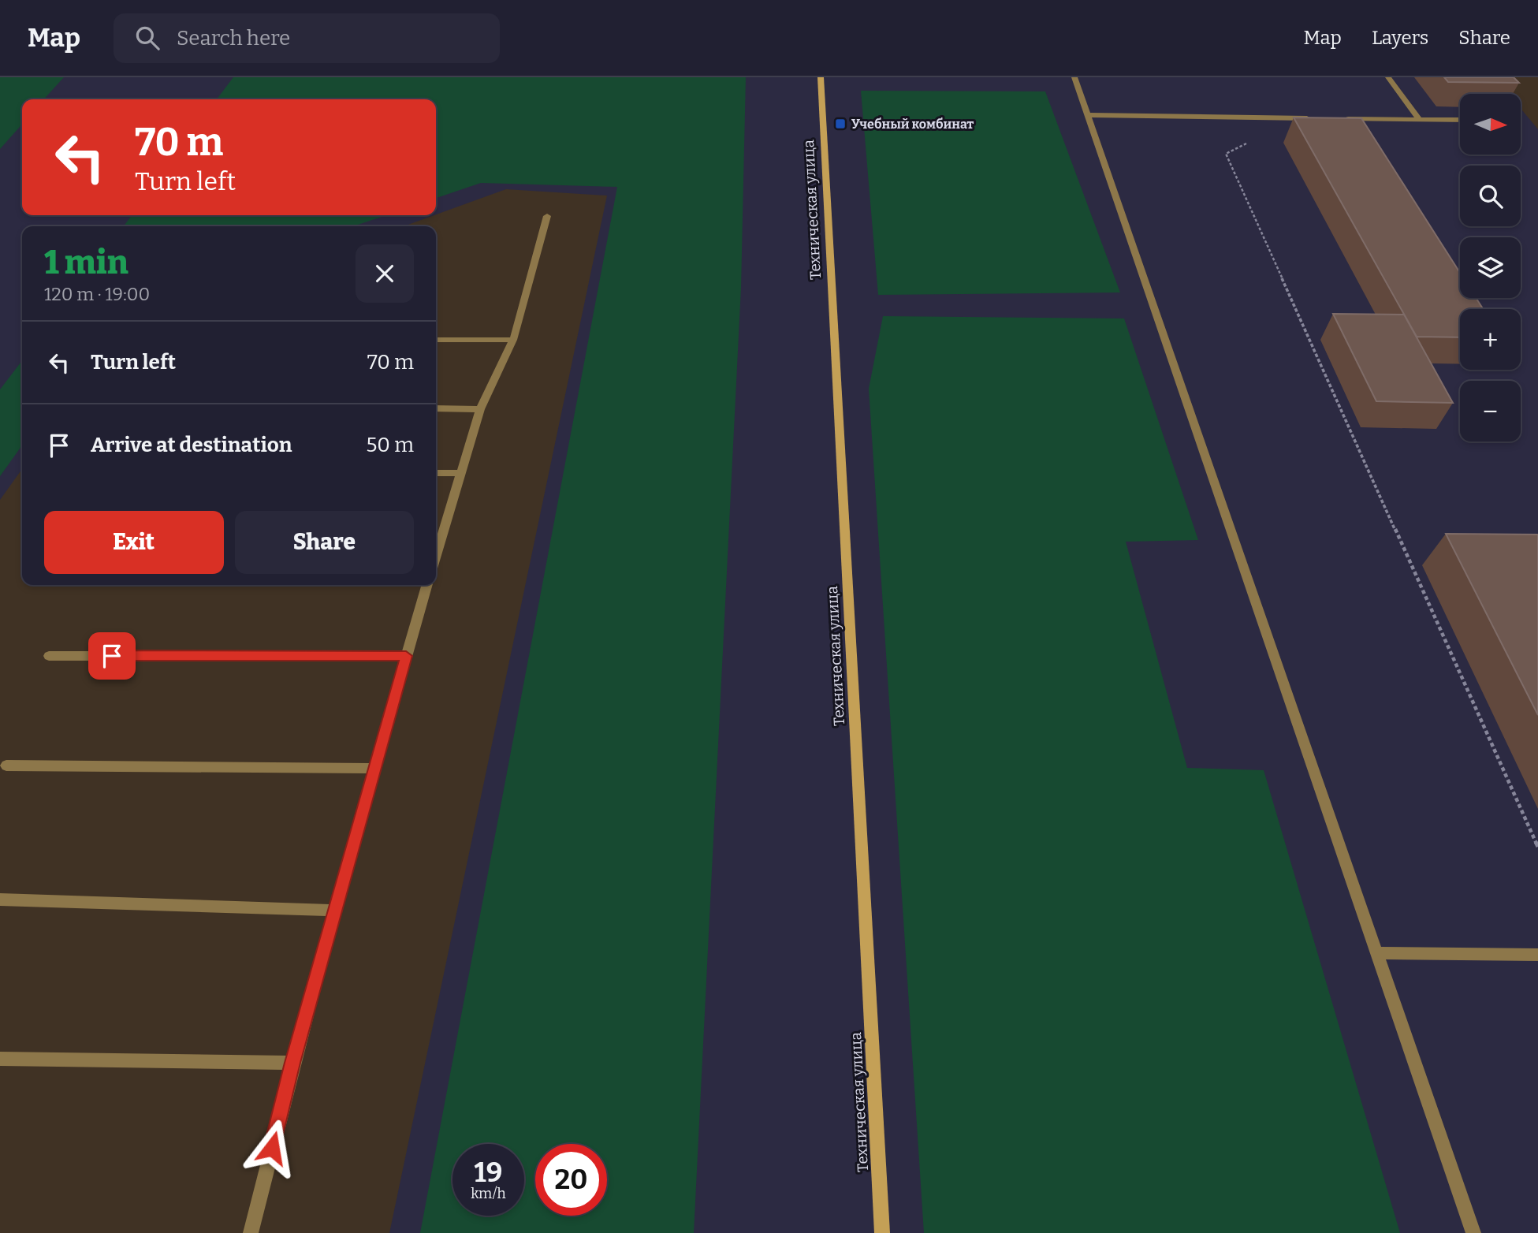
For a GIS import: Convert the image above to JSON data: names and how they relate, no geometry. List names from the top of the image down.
{
  "streets": {
    "main road": ["Техническая улица"]
  },
  "places": {
    "transit": ["Учебный комбинат"]
  },
  "north": "right",
  "page": {
    "header": "Map",
    "search": "Search here",
    "nav": ["Map", "Layers", "Share"],
    "map_buttons": ["+", "−"],
    "turn": ["70 m", "Turn left"],
    "heading": ["1 min", "120 m · 19:00"],
    "list": [
      {
        "name": "Turn left",
        "value": "70 m"
      },
      {
        "name": "Arrive at destination",
        "value": "50 m"
      }
    ],
    "buttons": ["Exit", "Share"],
    "speed": "19 km/h",
    "limit": "20"
  }
}
